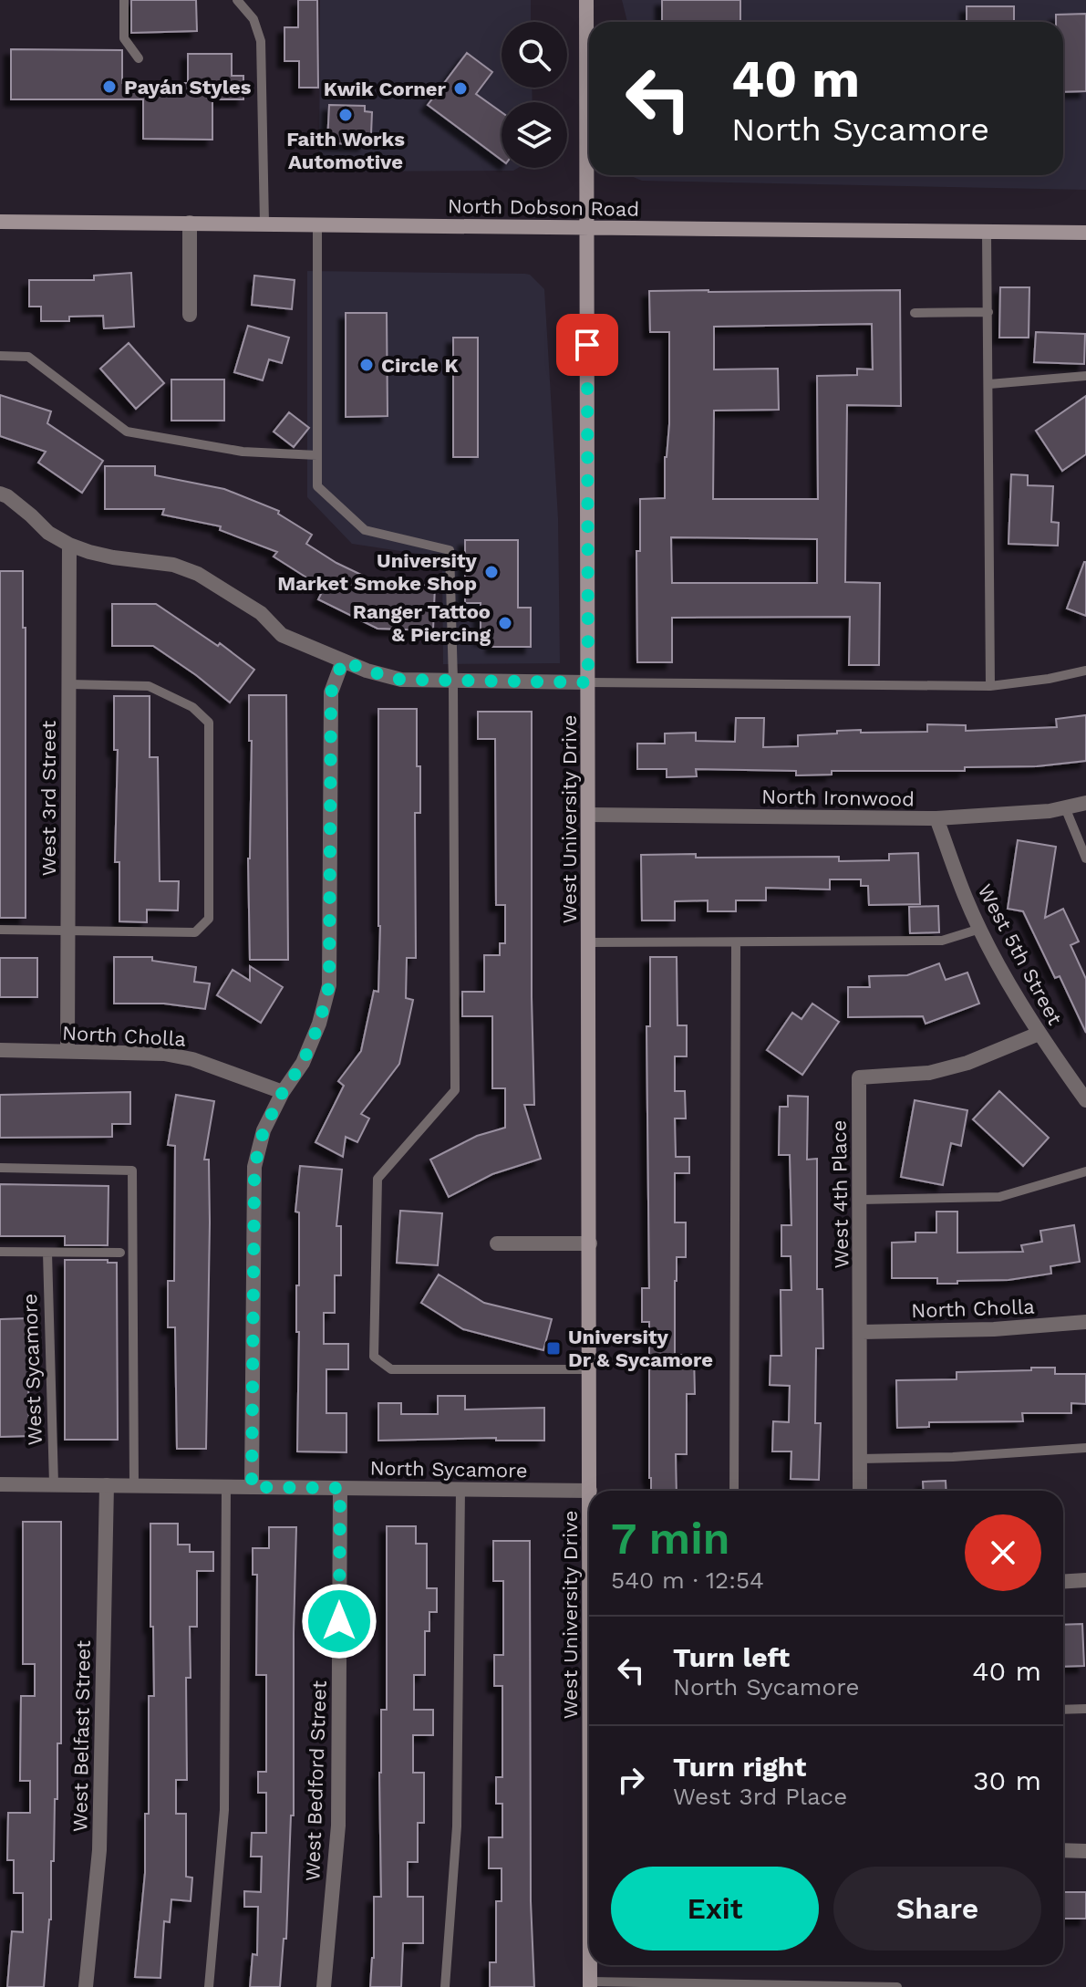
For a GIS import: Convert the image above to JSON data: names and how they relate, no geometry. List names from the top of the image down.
{
  "streets": {
    "main road": ["North Dobson Road", "West University Drive"],
    "street": [
      "North Ironwood",
      "West 3rd Street",
      "West 5th Street",
      "North Cholla",
      "West 4th Place",
      "North Sycamore",
      "West Belfast Street",
      "West Bedford Street"
    ],
    "lane": ["West Sycamore"]
  },
  "crossings": [
    ["North Dobson Road", "West University Drive"],
    ["North Ironwood", "West University Drive"],
    ["North Ironwood", "West 5th Street"],
    ["West 3rd Street", "North Cholla"],
    ["West University Drive", "North Sycamore"],
    ["West 5th Street", "West 4th Place"],
    ["North Cholla", "West 4th Place"],
    ["West Sycamore", "North Sycamore"],
    ["North Sycamore", "West Belfast Street"],
    ["North Sycamore", "West Bedford Street"]
  ],
  "places": {
    "other": [
      "Payán Styles",
      "Kwik Corner",
      "Faith Works Automotive",
      "Circle K",
      "University Market Smoke Shop",
      "Ranger Tattoo & Piercing"
    ],
    "transit": ["University Dr & Sycamore"]
  },
  "page": {
    "turn": ["40 m", "North Sycamore"],
    "heading": ["7 min", "540 m · 12:54"],
    "list": [
      {
        "name": "Turn left",
        "note": "North Sycamore",
        "value": "40 m"
      },
      {
        "name": "Turn right",
        "note": "West 3rd Place",
        "value": "30 m"
      }
    ],
    "buttons": ["Exit", "Share"]
  }
}
